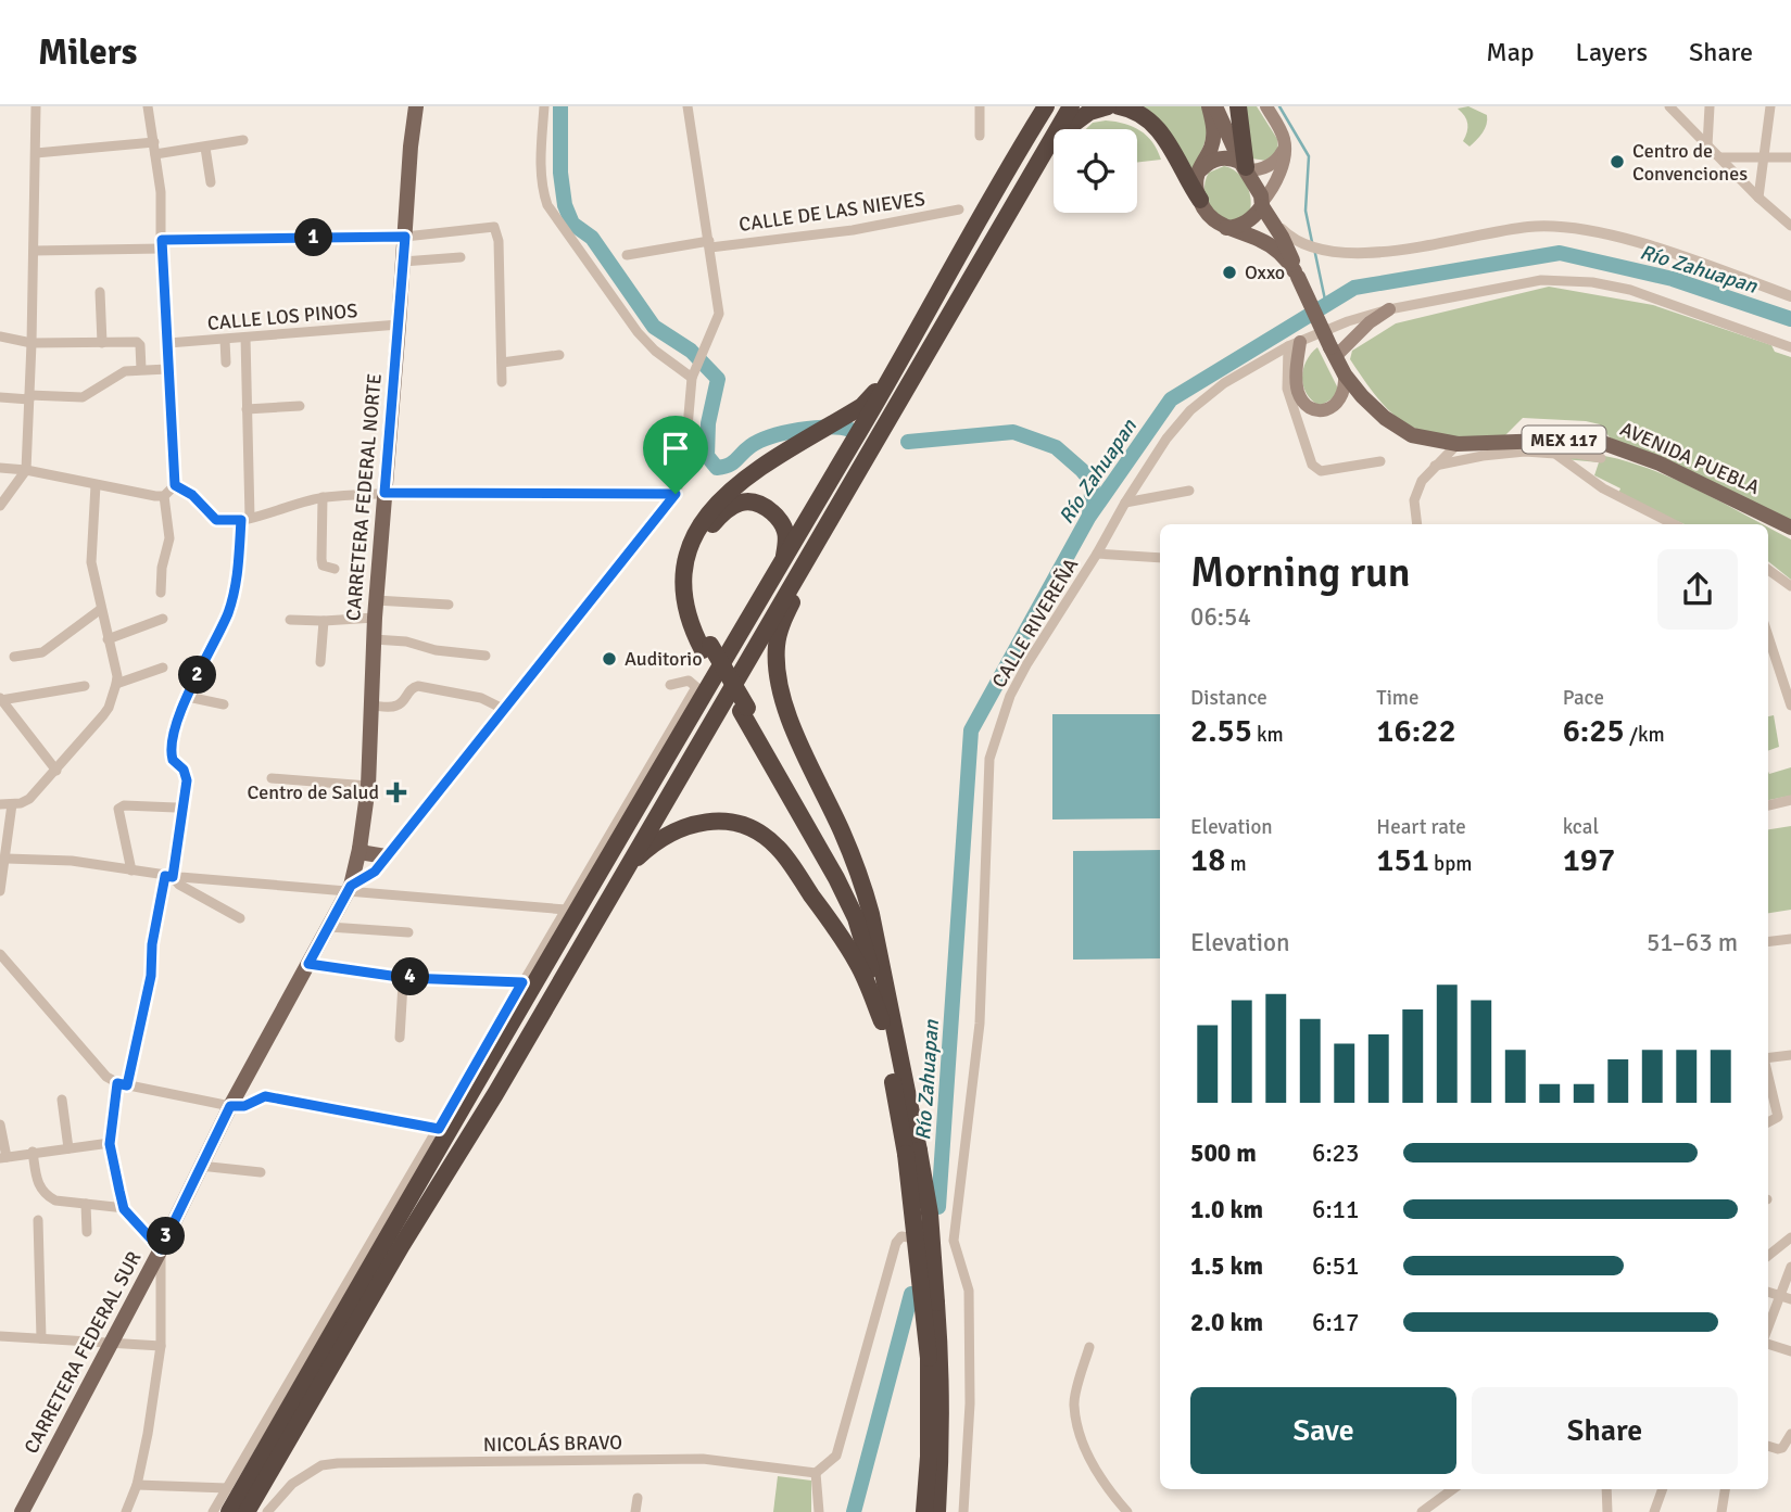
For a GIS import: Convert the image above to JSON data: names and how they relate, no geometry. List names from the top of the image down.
{
  "streets": {
    "main road": [
      "MEX 117",
      "AVENIDA PUEBLA",
      "CARRETERA FEDERAL NORTE",
      "CARRETERA FEDERAL SUR"
    ],
    "street": [
      "CALLE DE LAS NIEVES",
      "CALLE LOS PINOS",
      "CALLE RIVEREÑA",
      "NICOLÁS BRAVO"
    ]
  },
  "crossings": [
    ["CALLE LOS PINOS", "CARRETERA FEDERAL NORTE"],
    ["MEX 117", "AVENIDA PUEBLA"],
    ["CARRETERA FEDERAL NORTE", "CARRETERA FEDERAL SUR"]
  ],
  "water": ["Río Zahuapan"],
  "places": {
    "other": ["Centro de Convenciones", "Oxxo", "Auditorio"],
    "health": ["Centro de Salud"]
  },
  "page": {
    "header": "Milers",
    "nav": ["Map", "Layers", "Share"],
    "pins": [
      "1",
      "2",
      "4",
      "3"
    ],
    "heading": ["Morning run", "06:54"],
    "stats": [
      ["Distance", "2.55 km"],
      ["Time", "16:22"],
      ["Pace", "6:25 /km"],
      ["Elevation", "18 m"],
      ["Heart rate", "151 bpm"],
      ["kcal", "197"]
    ],
    "chart": ["Elevation", "51–63 m"],
    "list": [
      {
        "name": "500 m",
        "note": "6:23"
      },
      {
        "name": "1.0 km",
        "note": "6:11"
      },
      {
        "name": "1.5 km",
        "note": "6:51"
      },
      {
        "name": "2.0 km",
        "note": "6:17"
      }
    ],
    "buttons": ["Save", "Share"]
  }
}
